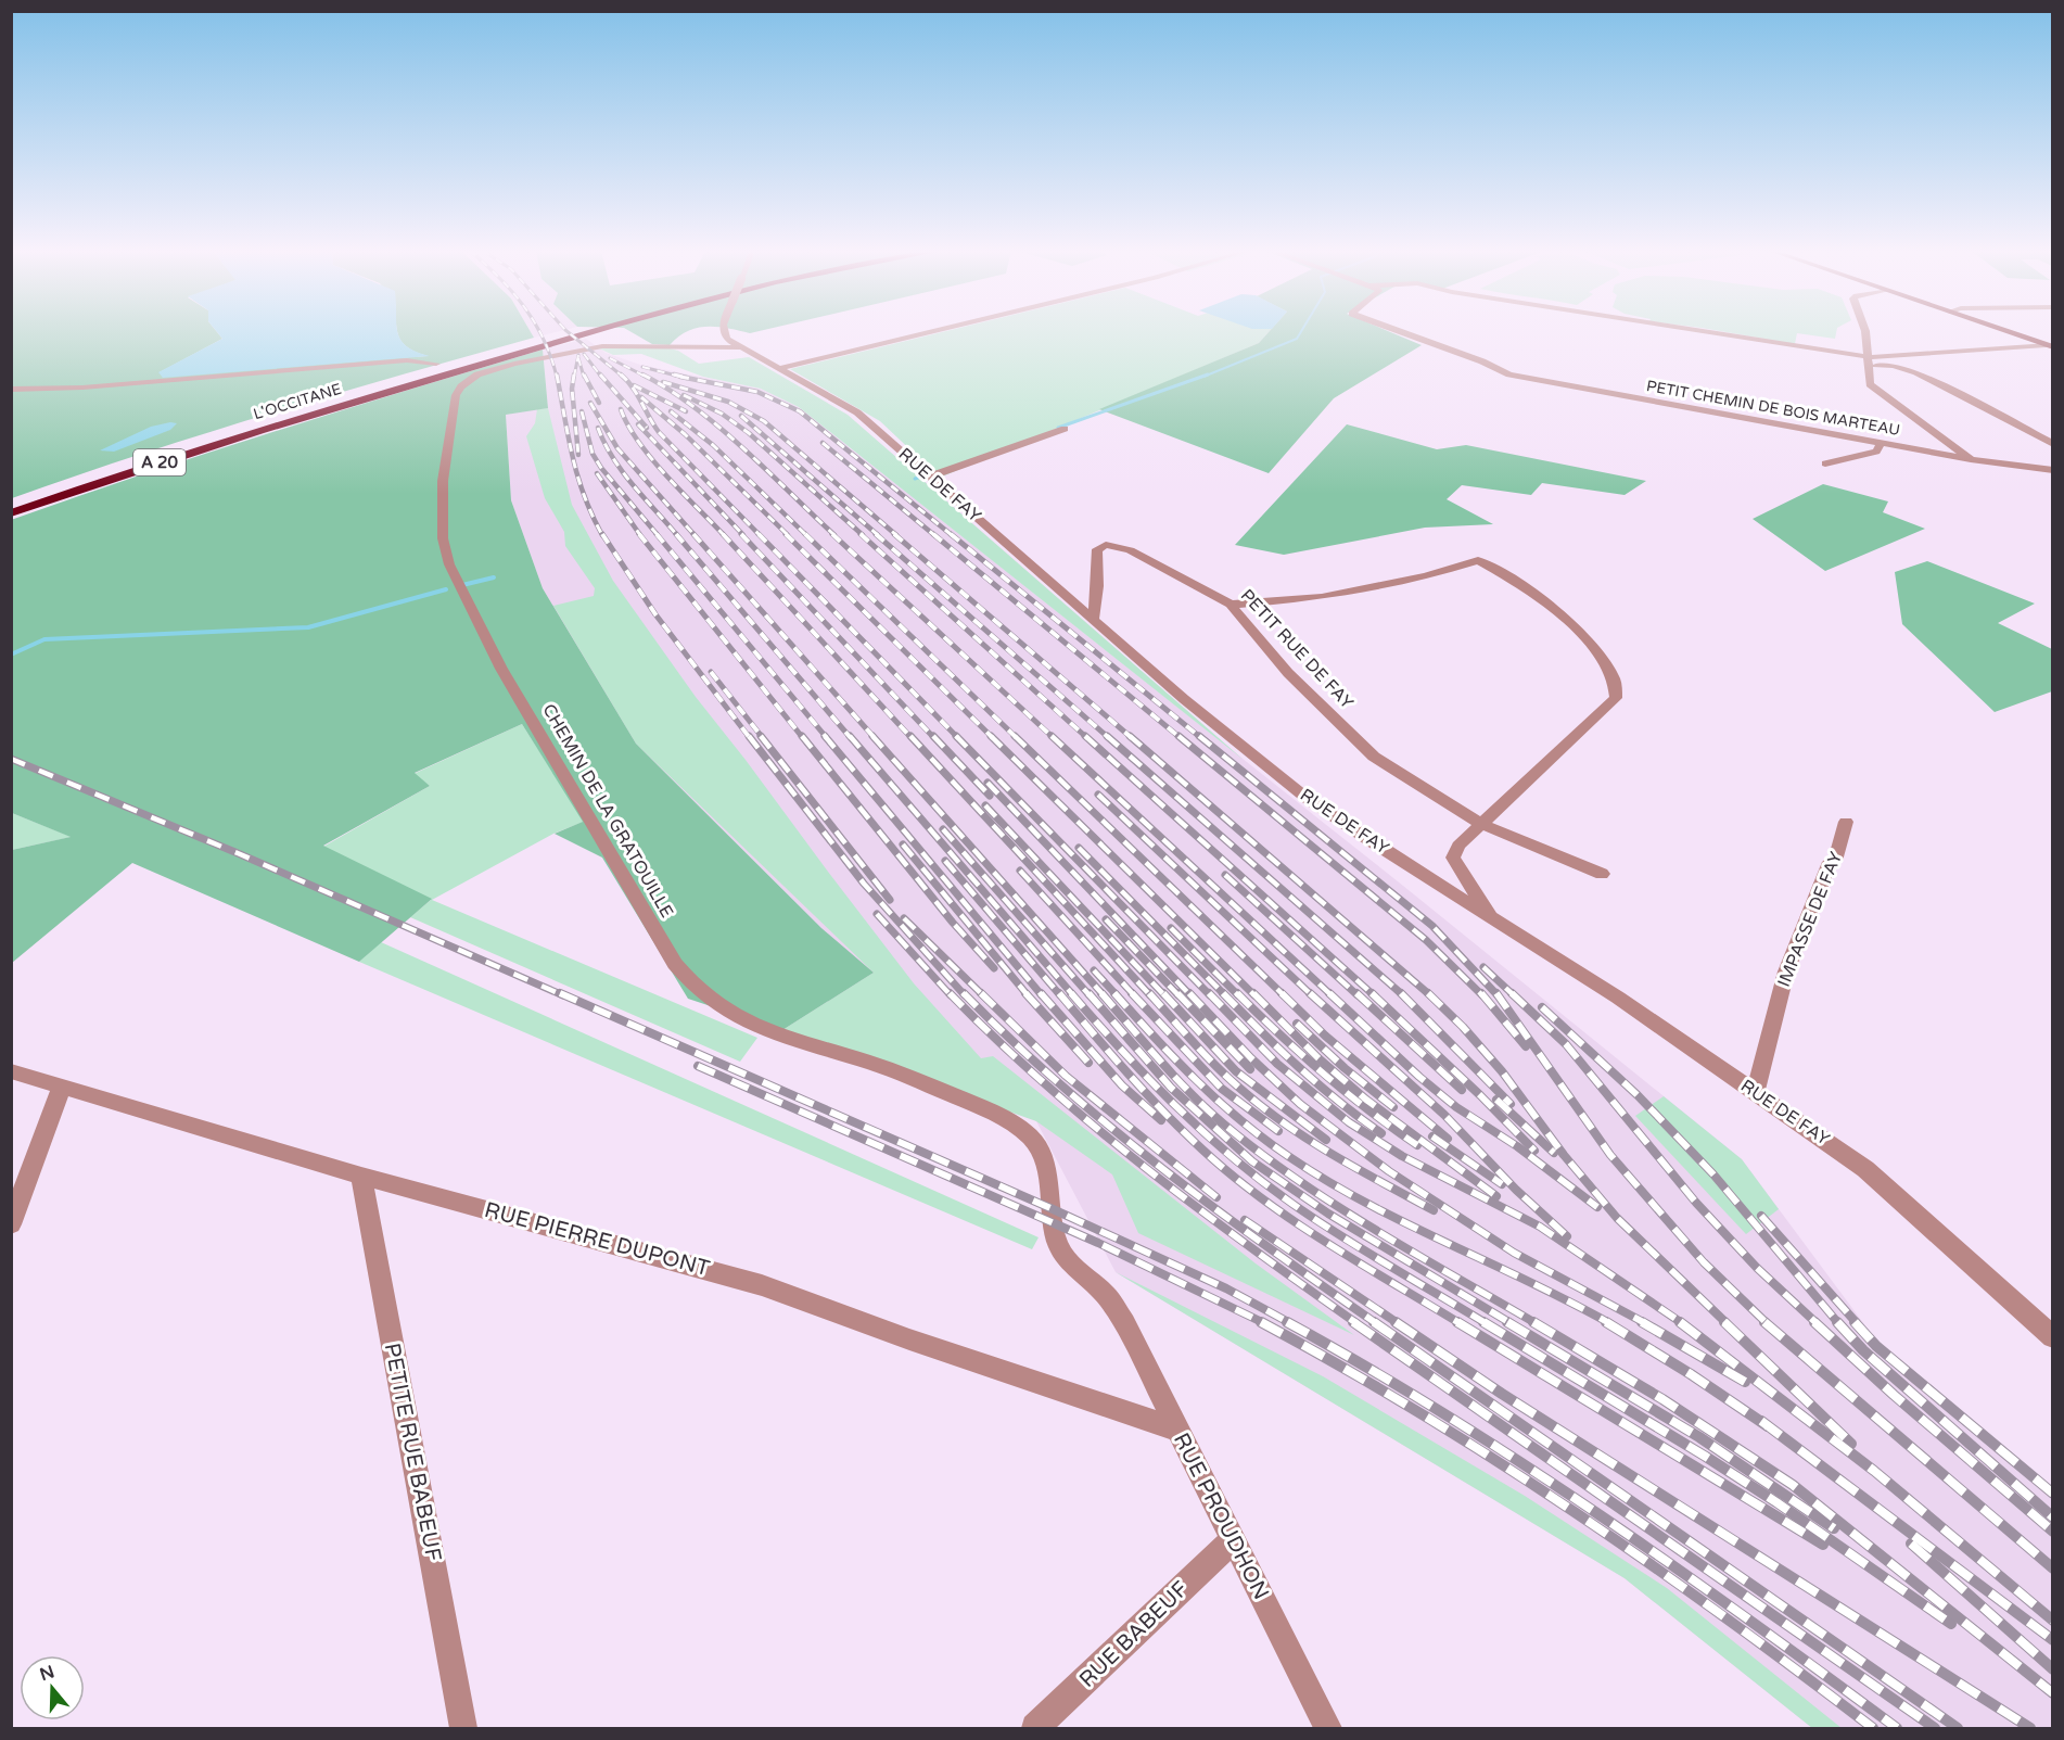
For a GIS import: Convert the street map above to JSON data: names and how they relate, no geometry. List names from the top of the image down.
{
  "streets": {
    "highway": ["L'OCCITANE", "A 20"],
    "street": [
      "PETIT CHEMIN DE BOIS MARTEAU",
      "RUE DE FAY",
      "PETIT RUE DE FAY",
      "CHEMIN DE LA GRATOUILLE",
      "IMPASSE DE FAY",
      "RUE PIERRE DUPONT",
      "PETITE RUE BABEUF",
      "RUE PROUDHON",
      "RUE BABEUF"
    ]
  },
  "crossings": [
    ["RUE DE FAY", "PETIT RUE DE FAY"],
    ["RUE DE FAY", "CHEMIN DE LA GRATOUILLE"],
    ["RUE DE FAY", "IMPASSE DE FAY"],
    ["CHEMIN DE LA GRATOUILLE", "RUE PROUDHON"],
    ["RUE PIERRE DUPONT", "PETITE RUE BABEUF"],
    ["RUE PIERRE DUPONT", "RUE PROUDHON"],
    ["RUE PROUDHON", "RUE BABEUF"]
  ],
  "north": "top"
}
